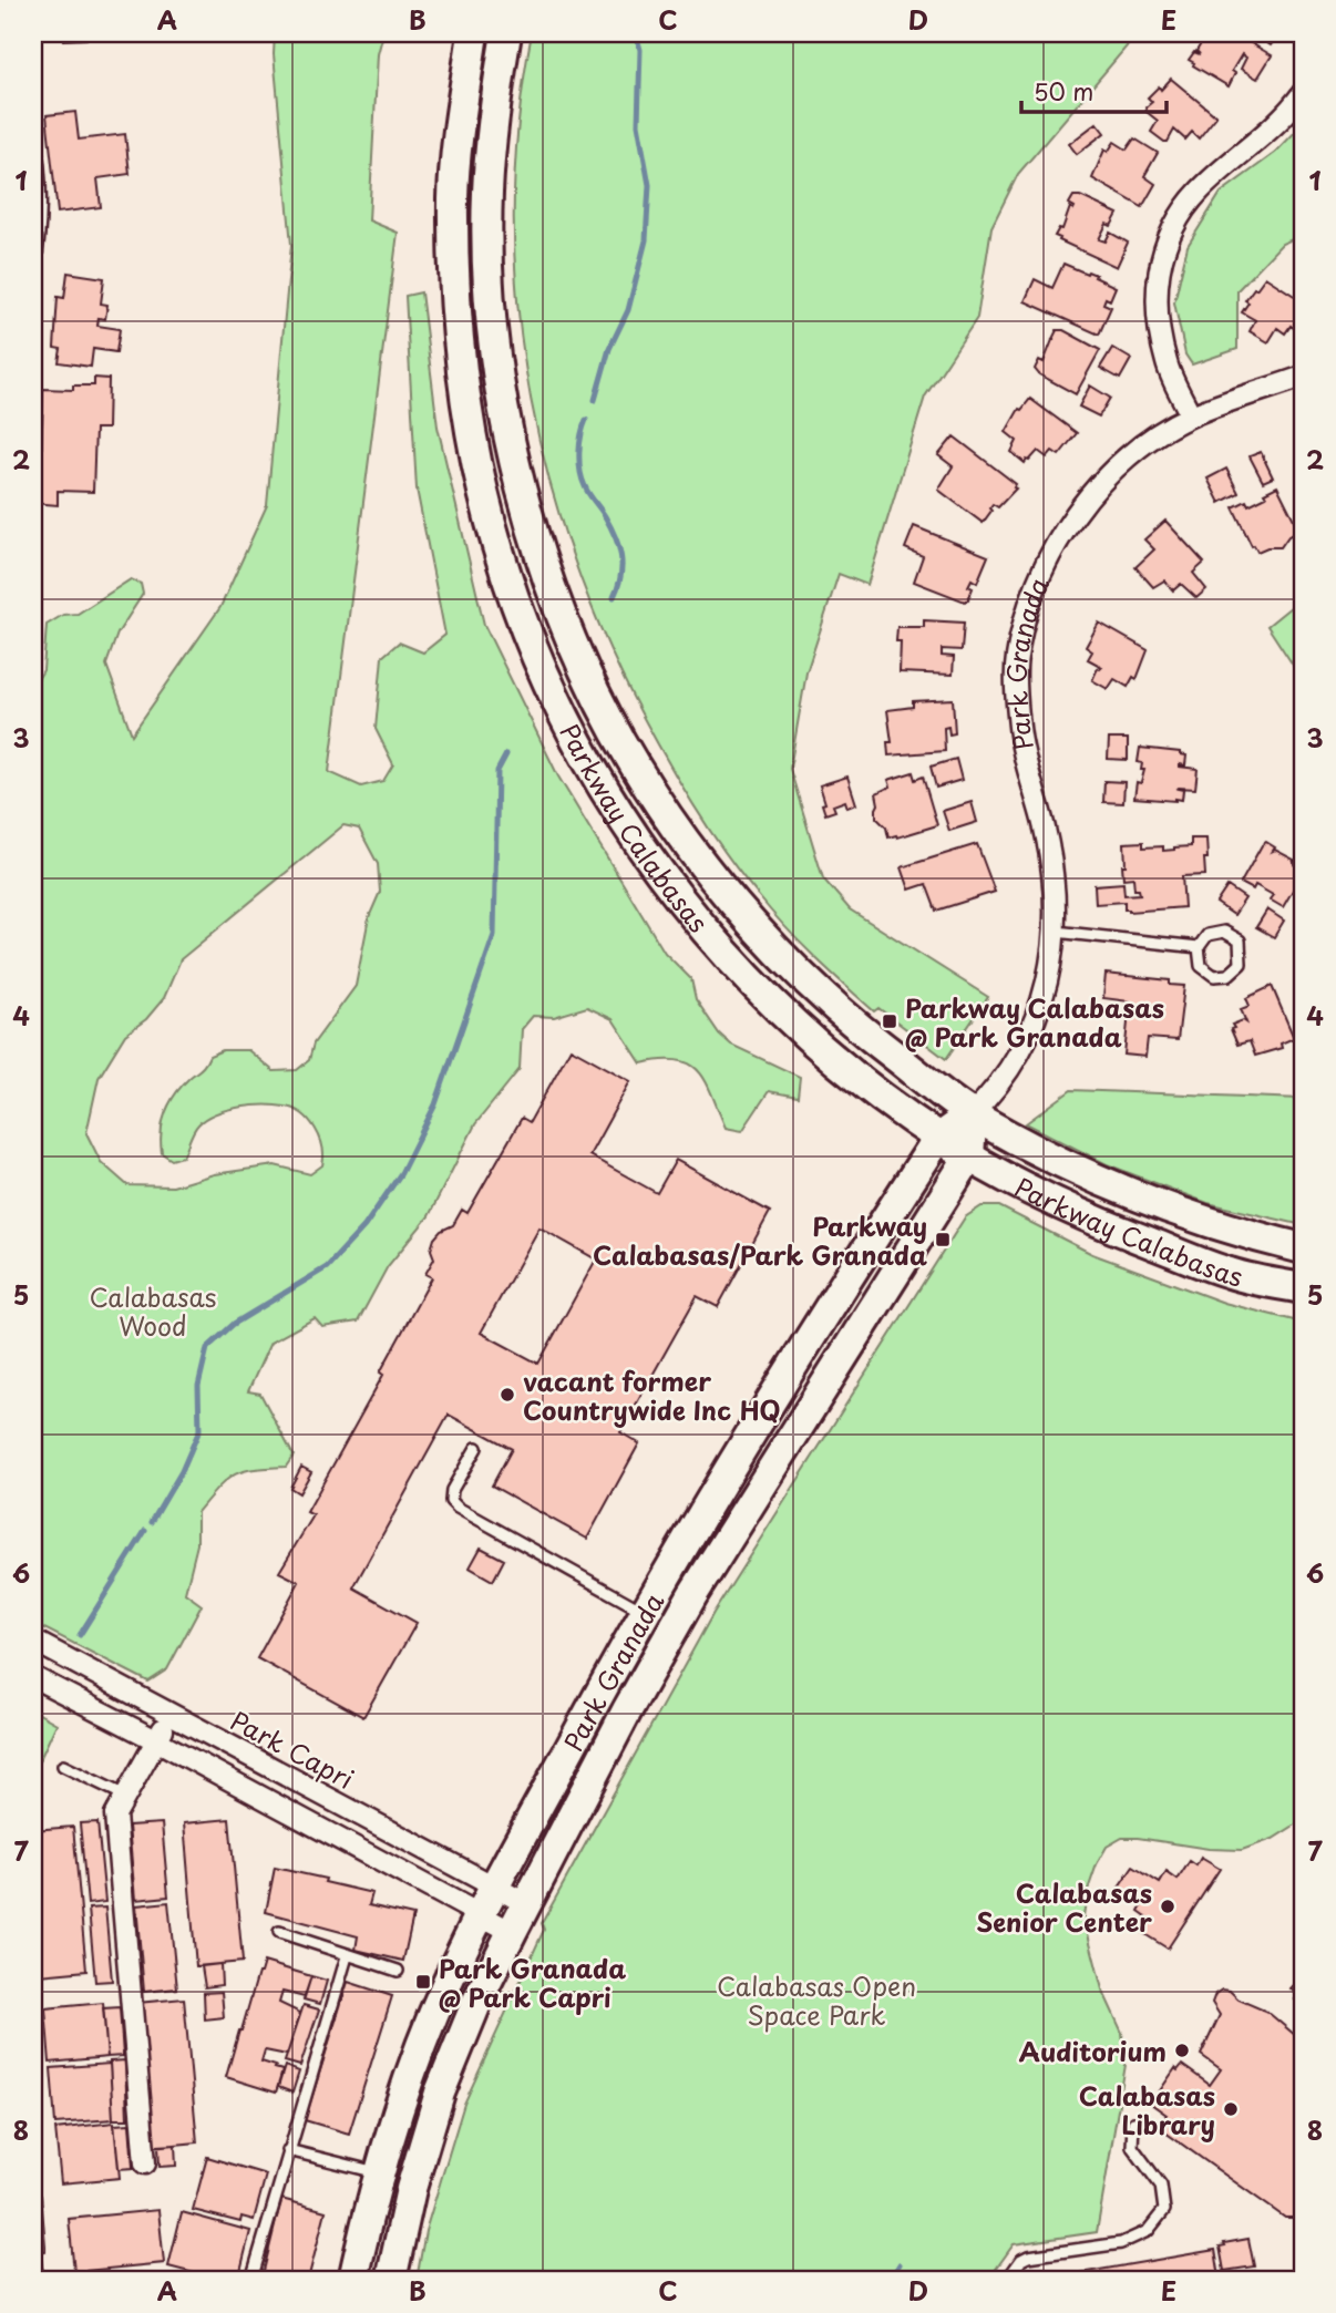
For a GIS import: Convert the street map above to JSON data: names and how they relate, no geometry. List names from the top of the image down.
{
  "streets": {
    "street": ["Park Granada", "Parkway Calabasas", "Park Capri"]
  },
  "crossings": [
    ["Park Granada", "Parkway Calabasas"],
    ["Park Granada", "Park Capri"]
  ],
  "parks": ["Calabasas Wood", "Calabasas Open Space Park"],
  "places": {
    "transit": ["Parkway Calabasas @ Park Granada", "Parkway Calabasas/Park Granada", "Park Granada @ Park Capri"],
    "other": [
      "vacant former Countrywide Inc HQ",
      "Calabasas Senior Center",
      "Auditorium",
      "Calabasas Library"
    ]
  },
  "scale_bar": "50 m",
  "grid": {
    "columns": [
      "A",
      "B",
      "C",
      "D",
      "E"
    ],
    "rows": [
      "1",
      "2",
      "3",
      "4",
      "5",
      "6",
      "7",
      "8"
    ]
  }
}
